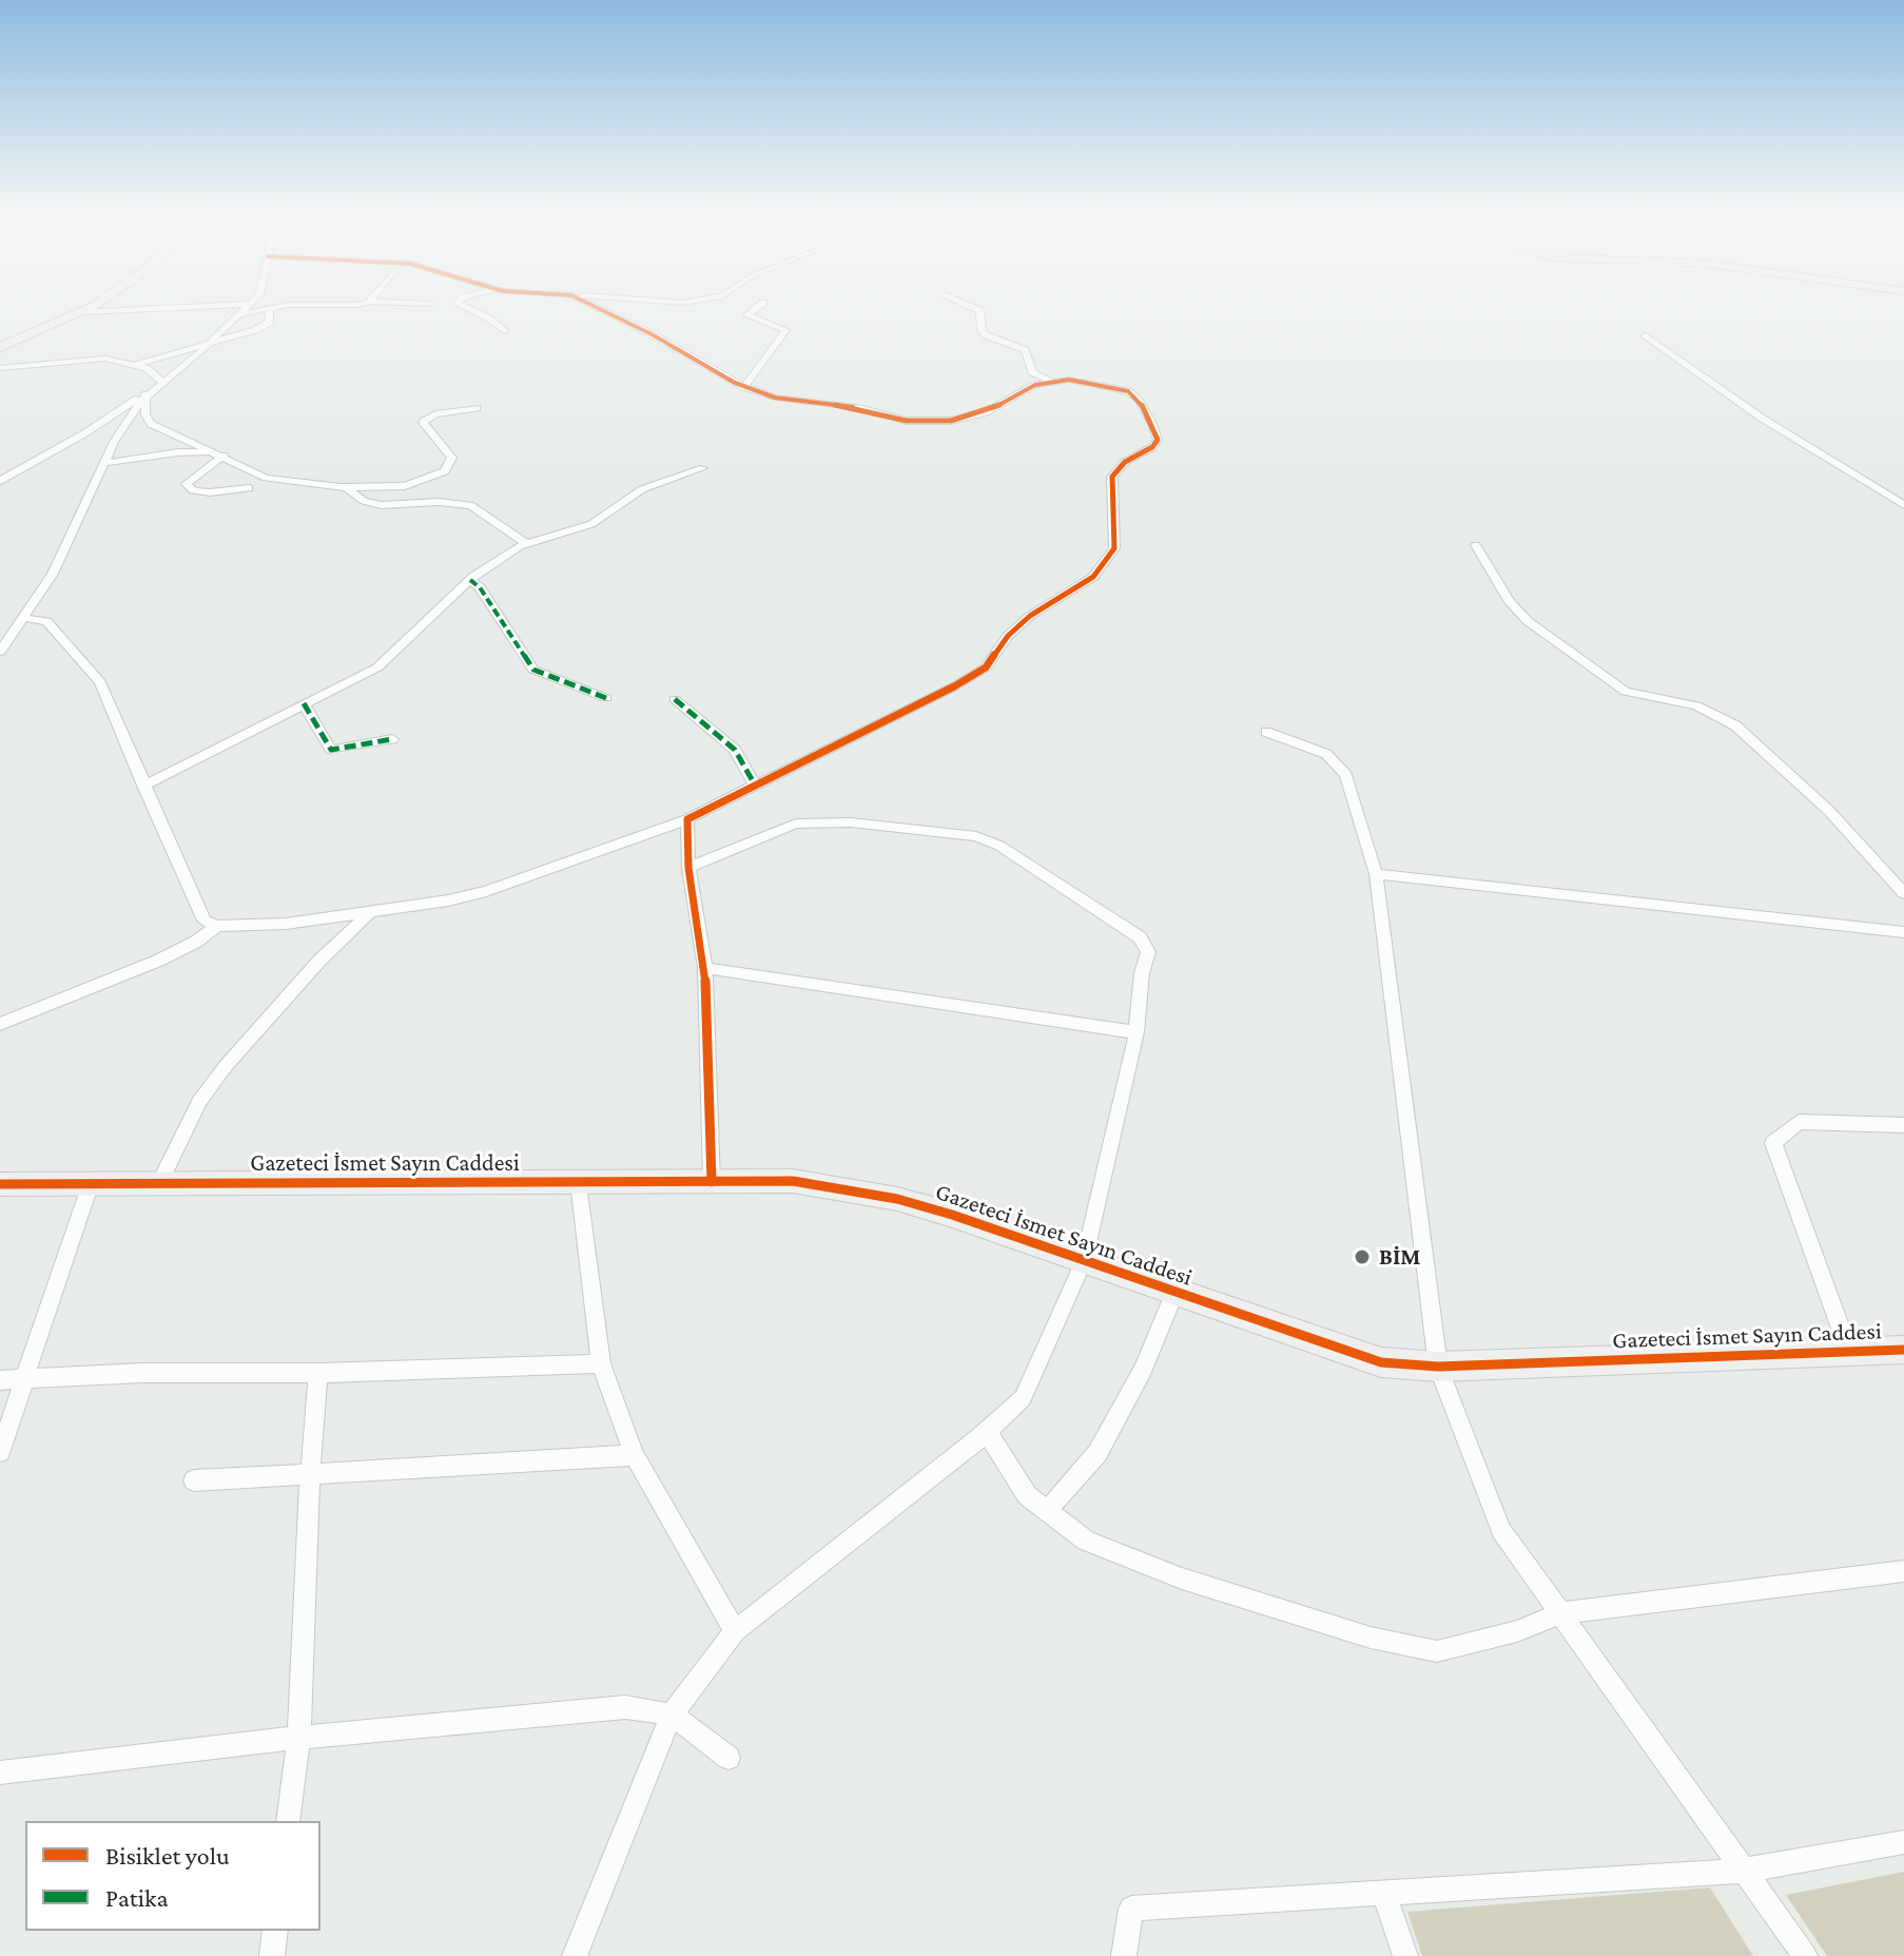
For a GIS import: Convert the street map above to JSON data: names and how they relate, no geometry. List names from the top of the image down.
{
  "streets": {
    "street": ["Gazeteci İsmet Sayın Caddesi"]
  },
  "places": ["BİM"],
  "legend": ["Bisiklet yolu", "Patika"]
}
